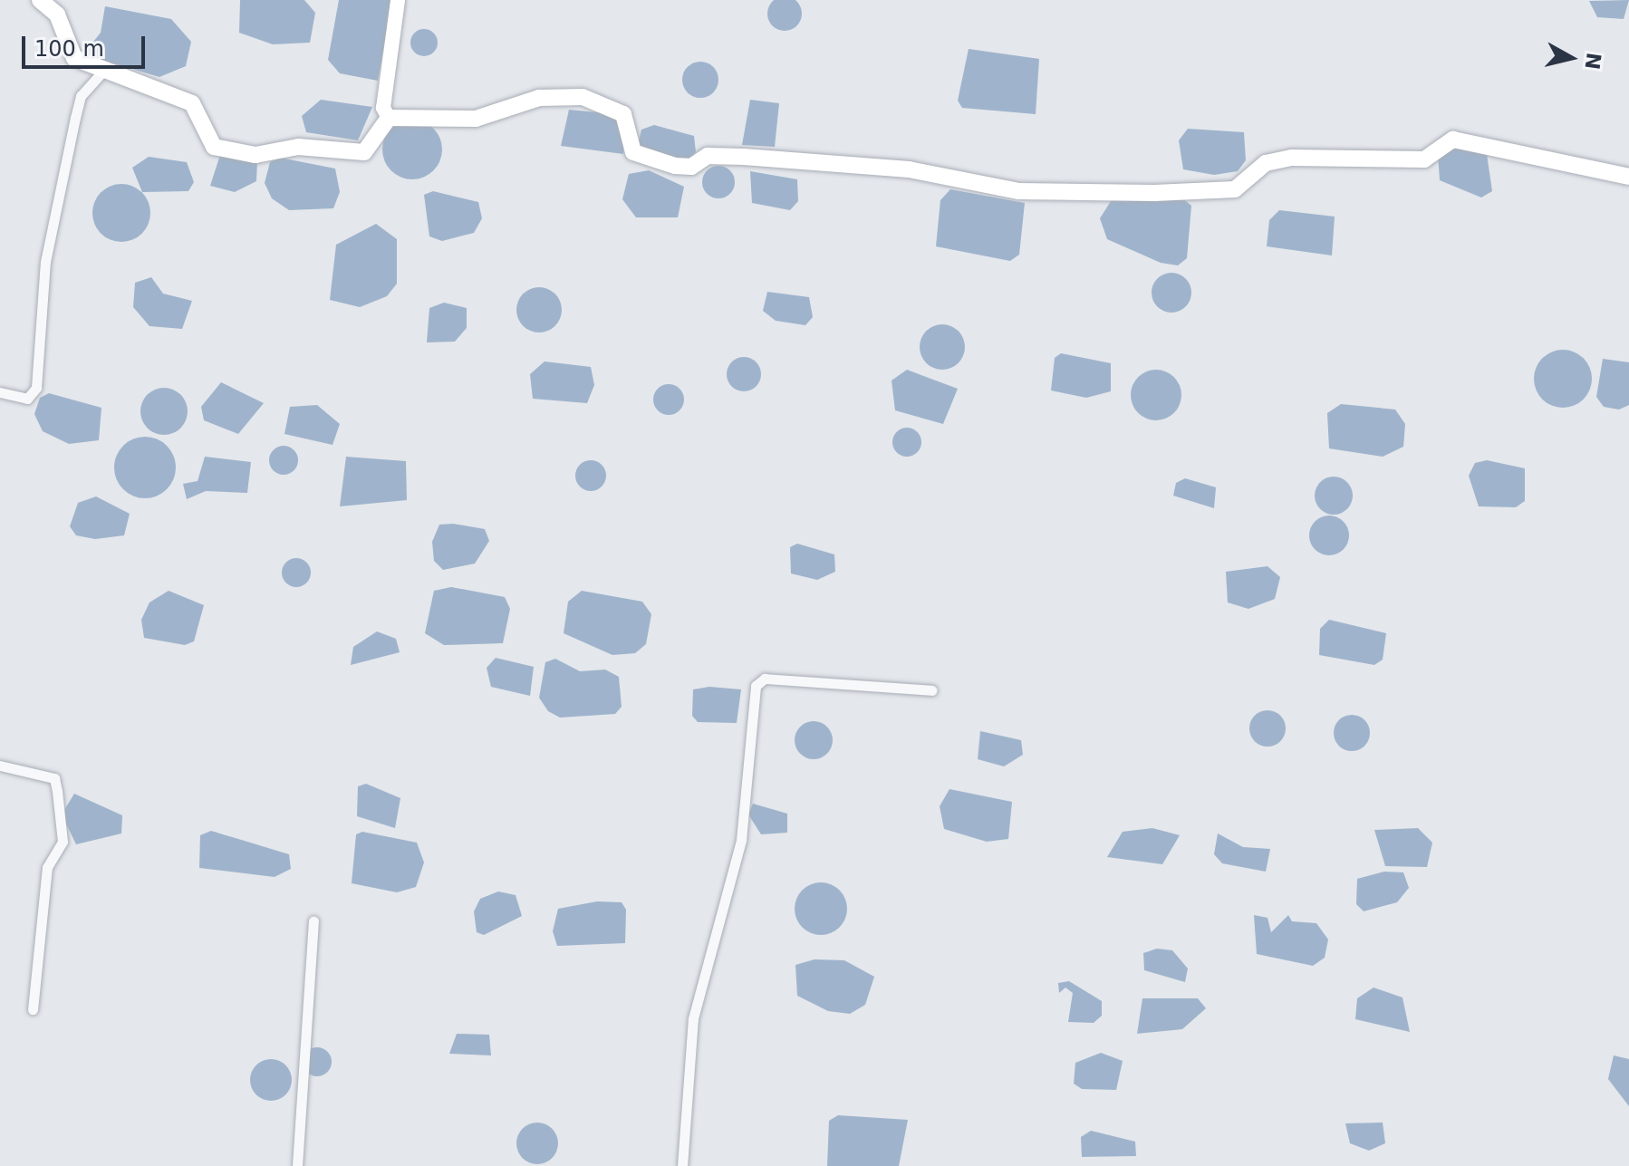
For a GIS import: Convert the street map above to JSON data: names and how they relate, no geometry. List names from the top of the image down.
{
  "scale_bar": "100 m",
  "north": "right"
}
